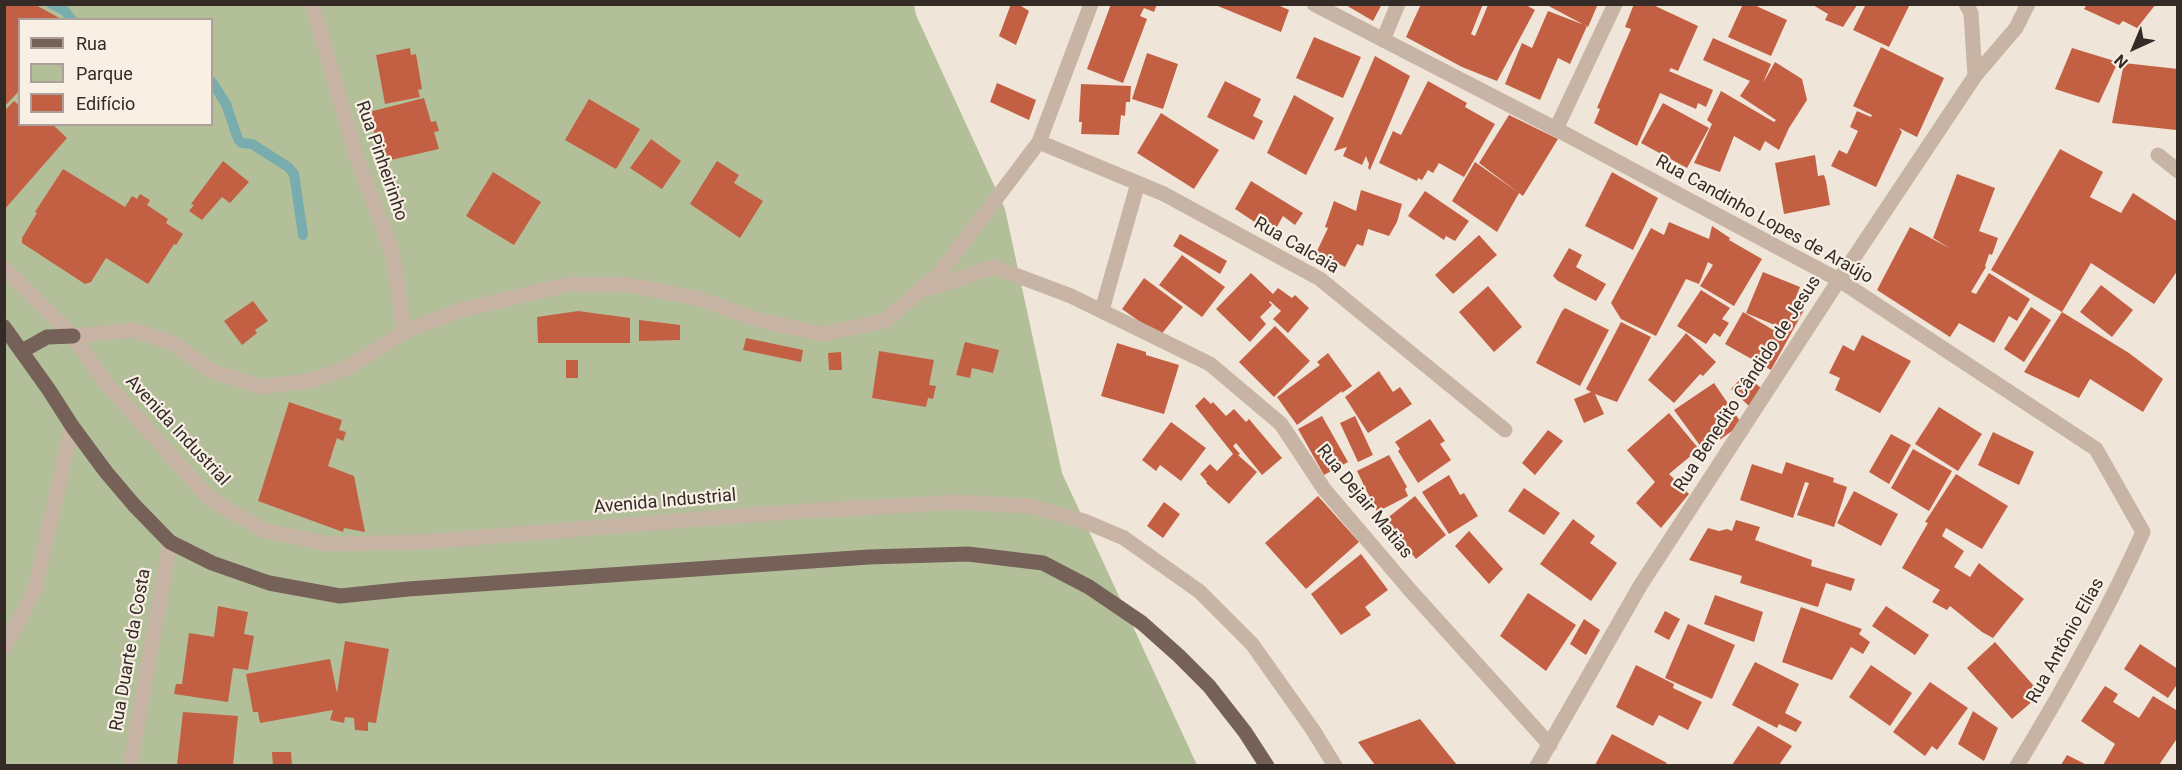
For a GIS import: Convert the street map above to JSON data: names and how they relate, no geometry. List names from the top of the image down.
{
  "streets": {
    "street": [
      "Rua Pinheirinho",
      "Rua Candinho Lopes de Araújo",
      "Rua Calcaia",
      "Rua Benedito Cândido de Jesus",
      "Avenida Industrial",
      "Rua Dejair Matias",
      "Rua Antônio Elias",
      "Rua Duarte da Costa"
    ]
  },
  "crossings": [
    ["Rua Candinho Lopes de Araújo", "Rua Benedito Cândido de Jesus"],
    ["Rua Candinho Lopes de Araújo", "Rua Antônio Elias"],
    ["Rua Benedito Cândido de Jesus", "Rua Dejair Matias"]
  ],
  "legend": ["Rua", "Parque", "Edifício"],
  "north": "bottom left"
}
